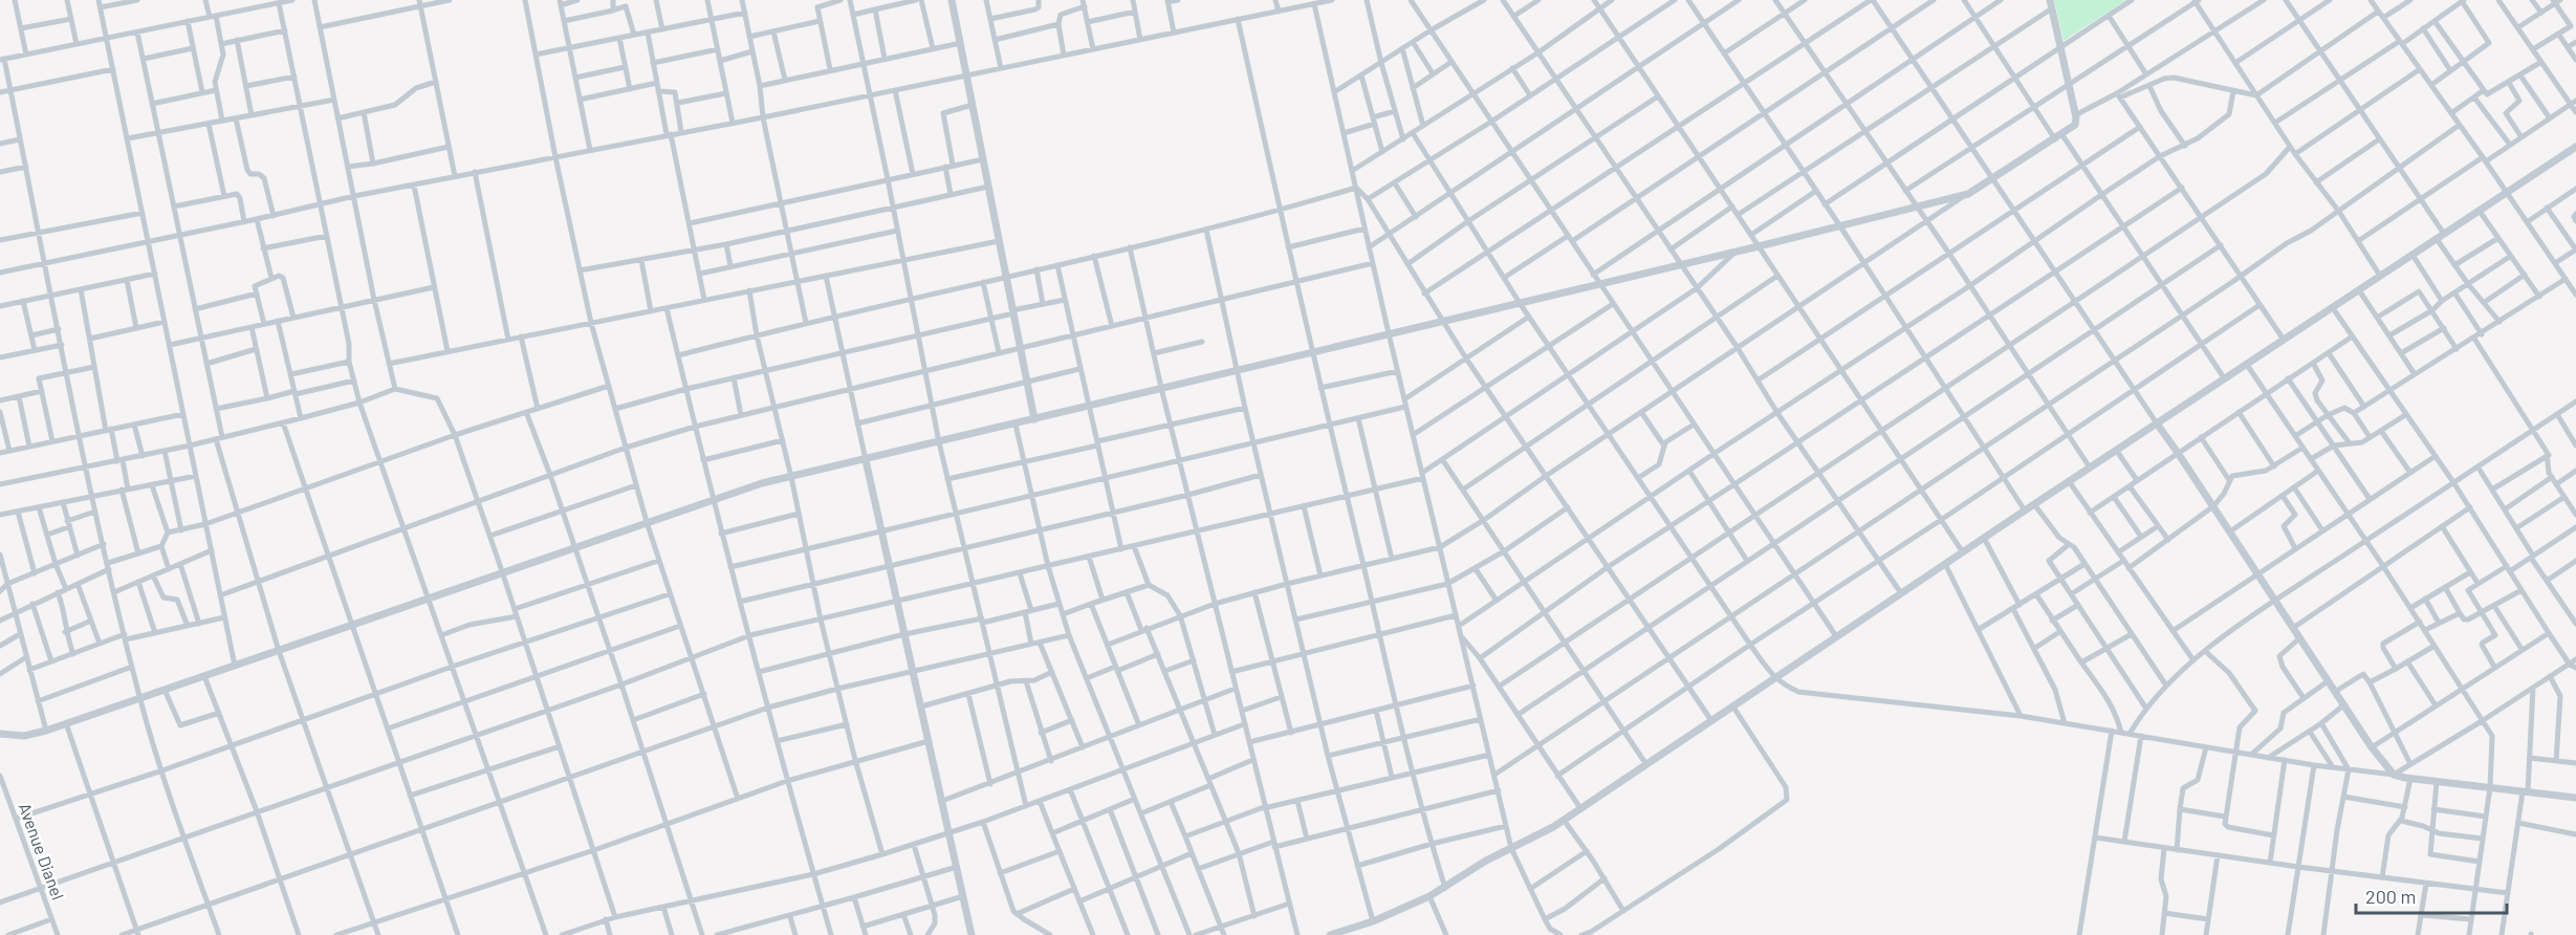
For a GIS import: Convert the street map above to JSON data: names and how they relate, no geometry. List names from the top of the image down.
{
  "streets": {
    "street": ["Avenue Dianel"]
  },
  "scale_bar": "200 m"
}
